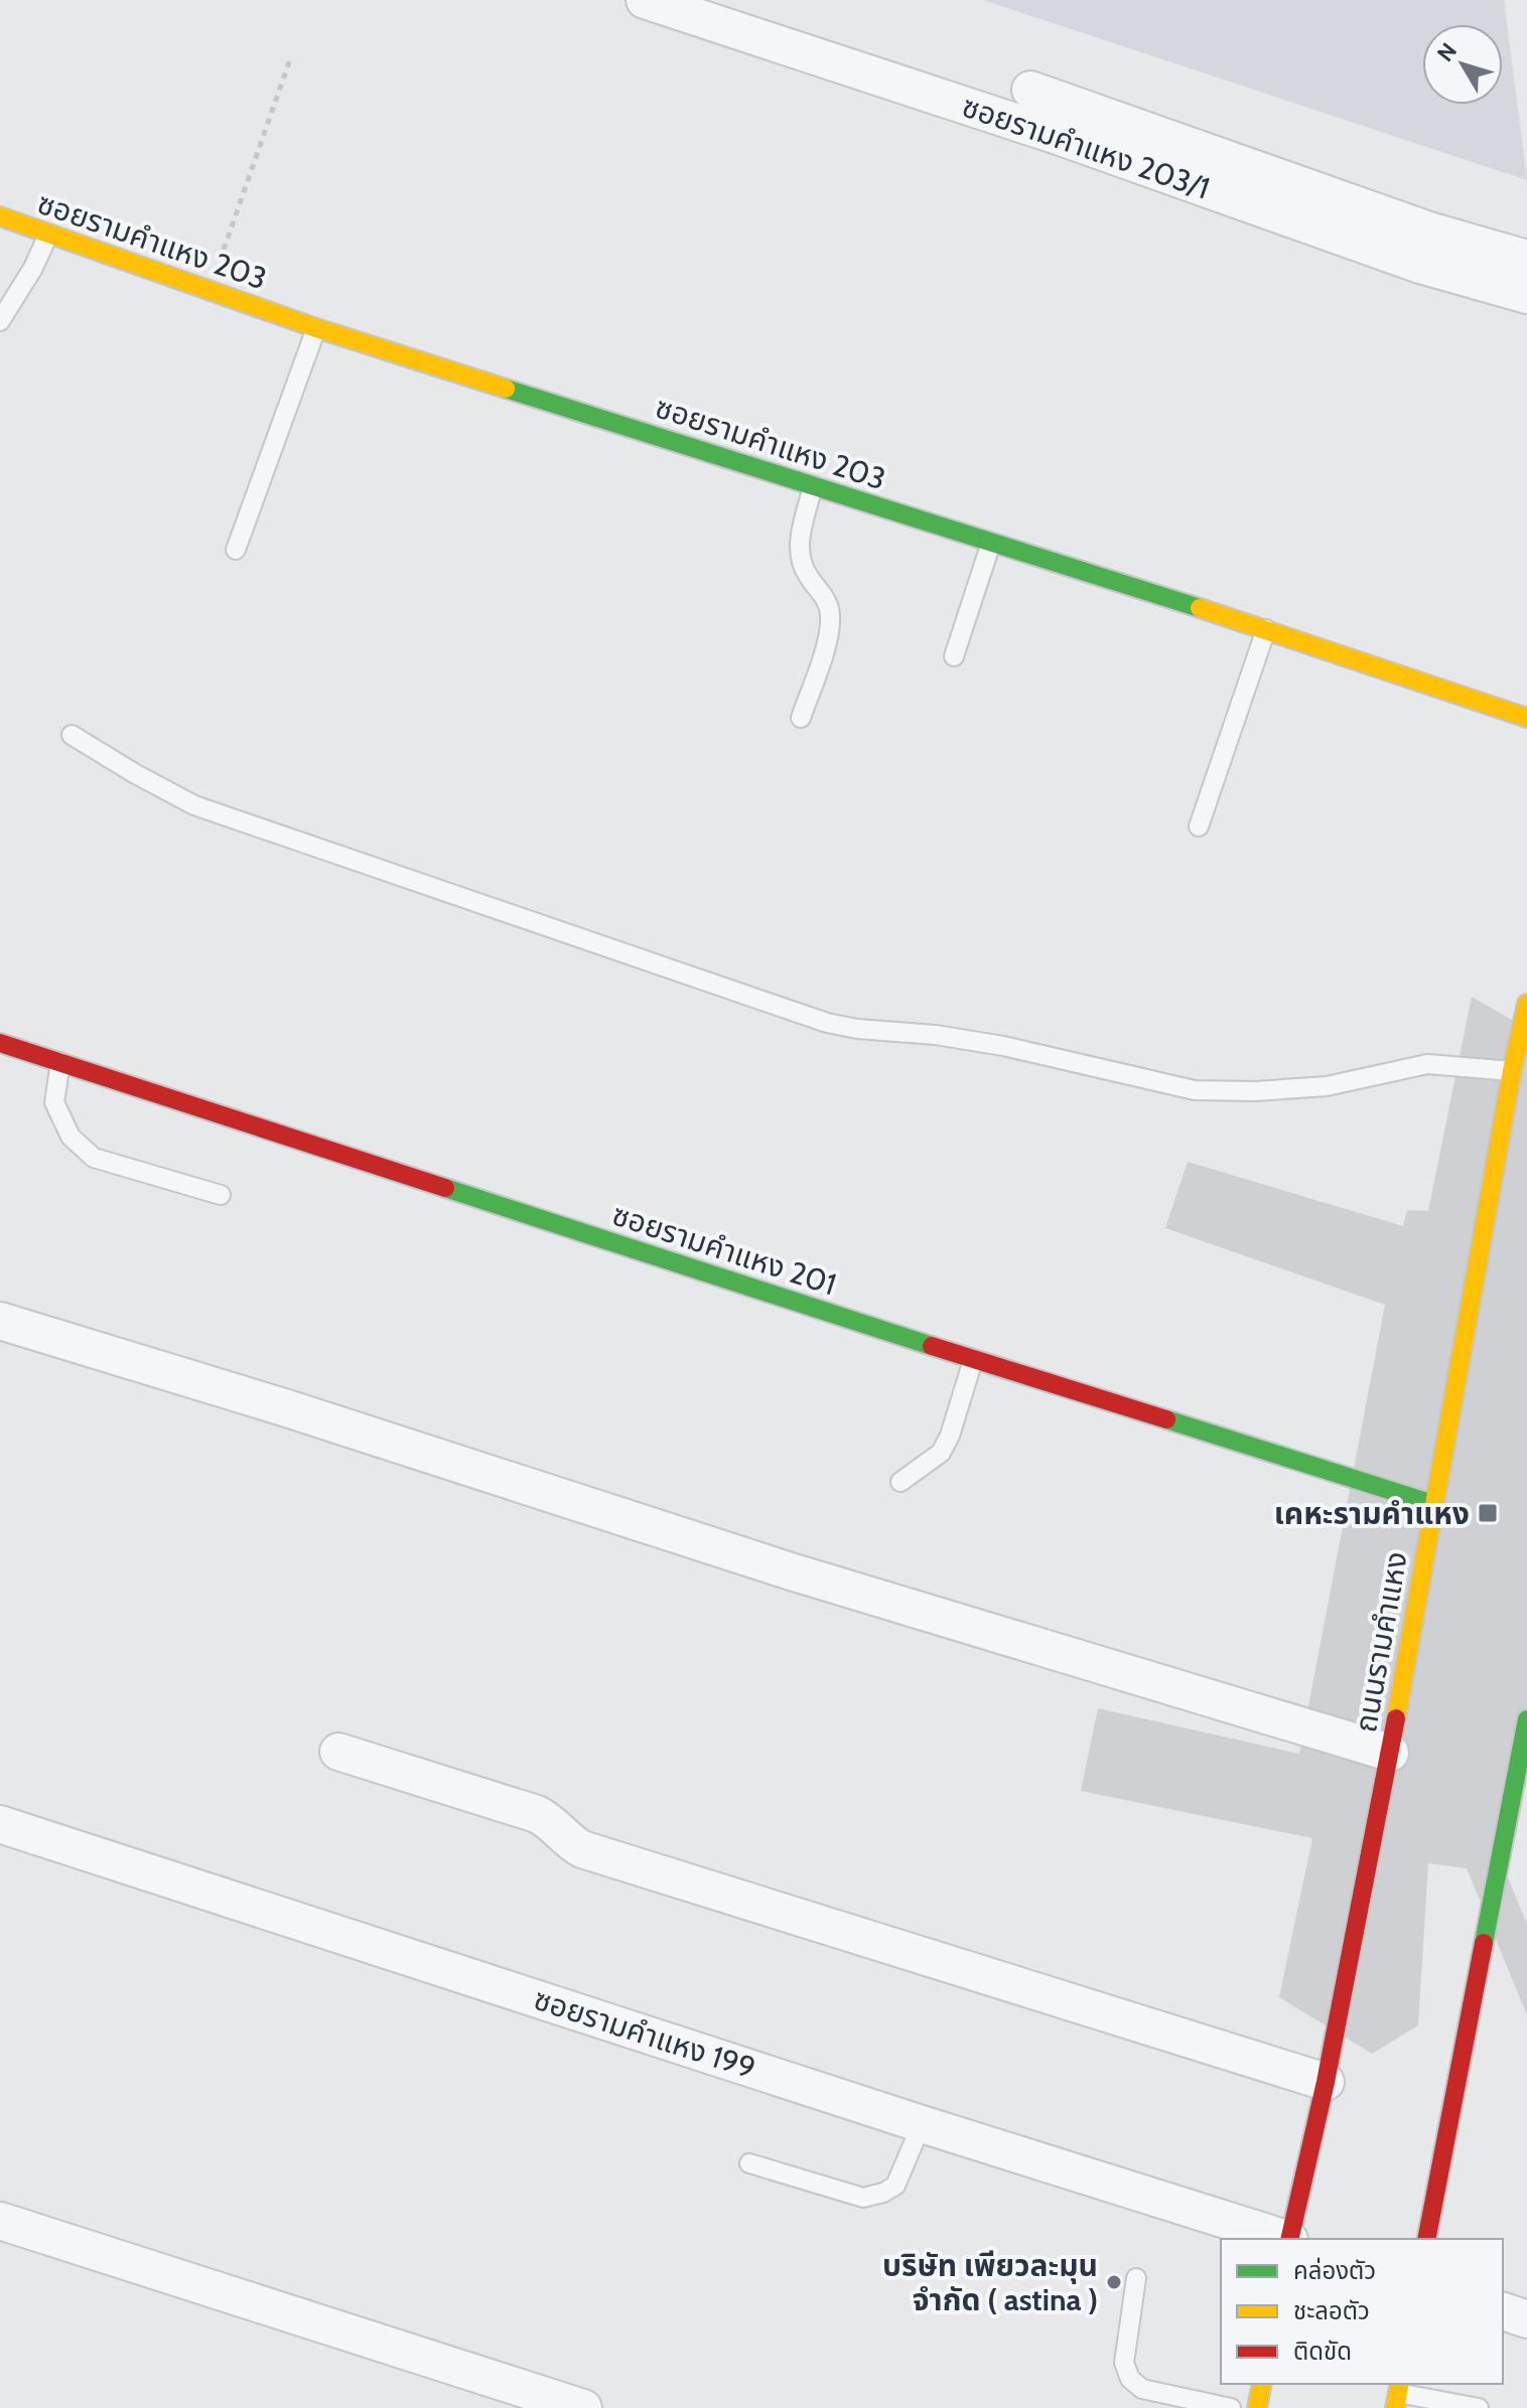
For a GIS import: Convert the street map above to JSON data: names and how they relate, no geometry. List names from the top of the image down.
{
  "streets": {
    "street": [
      "ซอยรามคำแหง 203/1",
      "ซอยรามคำแหง 203",
      "ซอยรามคำแหง 201",
      "ถนนรามคำแหง",
      "ซอยรามคำแหง 199"
    ]
  },
  "crossings": [
    ["ซอยรามคำแหง 201", "ถนนรามคำแหง"]
  ],
  "places": {
    "transit": ["เคหะรามคำแหง"],
    "other": ["บริษัท เพียวละมุน จำกัด ( astina )"]
  },
  "legend": ["คล่องตัว", "ชะลอตัว", "ติดขัด"],
  "north": "top left"
}
